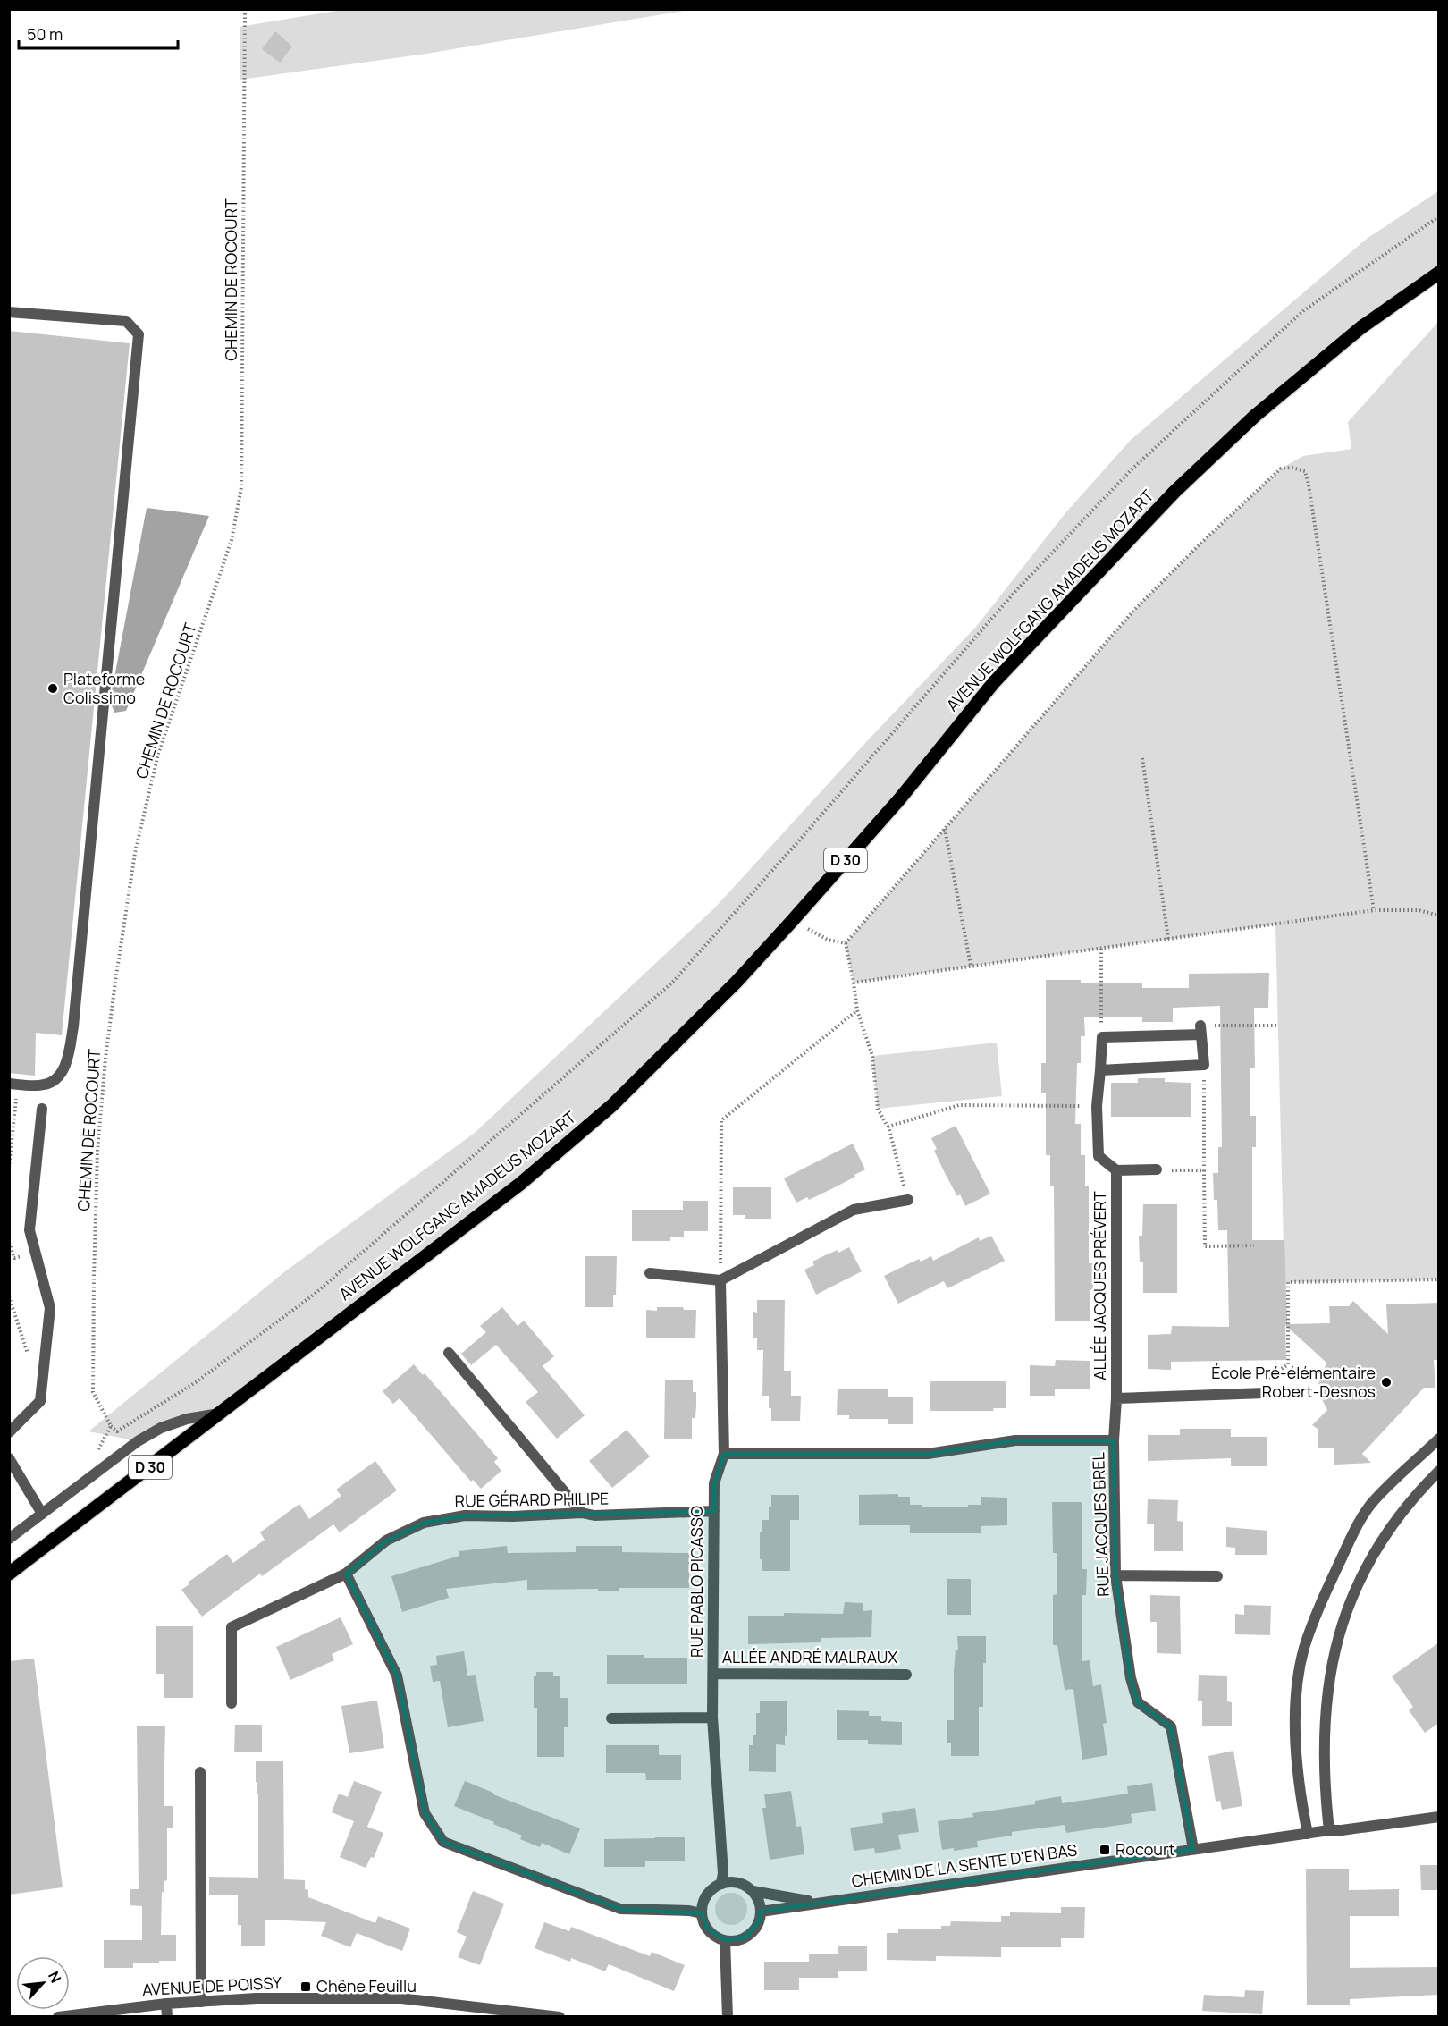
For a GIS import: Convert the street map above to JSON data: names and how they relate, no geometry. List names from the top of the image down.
{
  "streets": {
    "main road": ["AVENUE WOLFGANG AMADEUS MOZART", "D 30"],
    "street": [
      "ALLÉE JACQUES PRÉVERT",
      "RUE GÉRARD PHILIPE",
      "RUE JACQUES BREL",
      "RUE PABLO PICASSO",
      "ALLÉE ANDRÉ MALRAUX",
      "CHEMIN DE LA SENTE D'EN BAS",
      "AVENUE DE POISSY"
    ],
    "path": ["CHEMIN DE ROCOURT"]
  },
  "crossings": [
    ["ALLÉE JACQUES PRÉVERT", "RUE JACQUES BREL"],
    ["RUE GÉRARD PHILIPE", "RUE PABLO PICASSO"],
    ["RUE JACQUES BREL", "RUE PABLO PICASSO"],
    ["RUE JACQUES BREL", "CHEMIN DE LA SENTE D'EN BAS"],
    ["RUE PABLO PICASSO", "ALLÉE ANDRÉ MALRAUX"],
    ["RUE PABLO PICASSO", "CHEMIN DE LA SENTE D'EN BAS"]
  ],
  "places": {
    "other": ["Plateforme Colissimo", "École Pré-élémentaire Robert-Desnos"],
    "transit": ["Rocourt", "Chêne Feuillu"]
  },
  "scale_bar": "50 m",
  "north": "top right"
}
